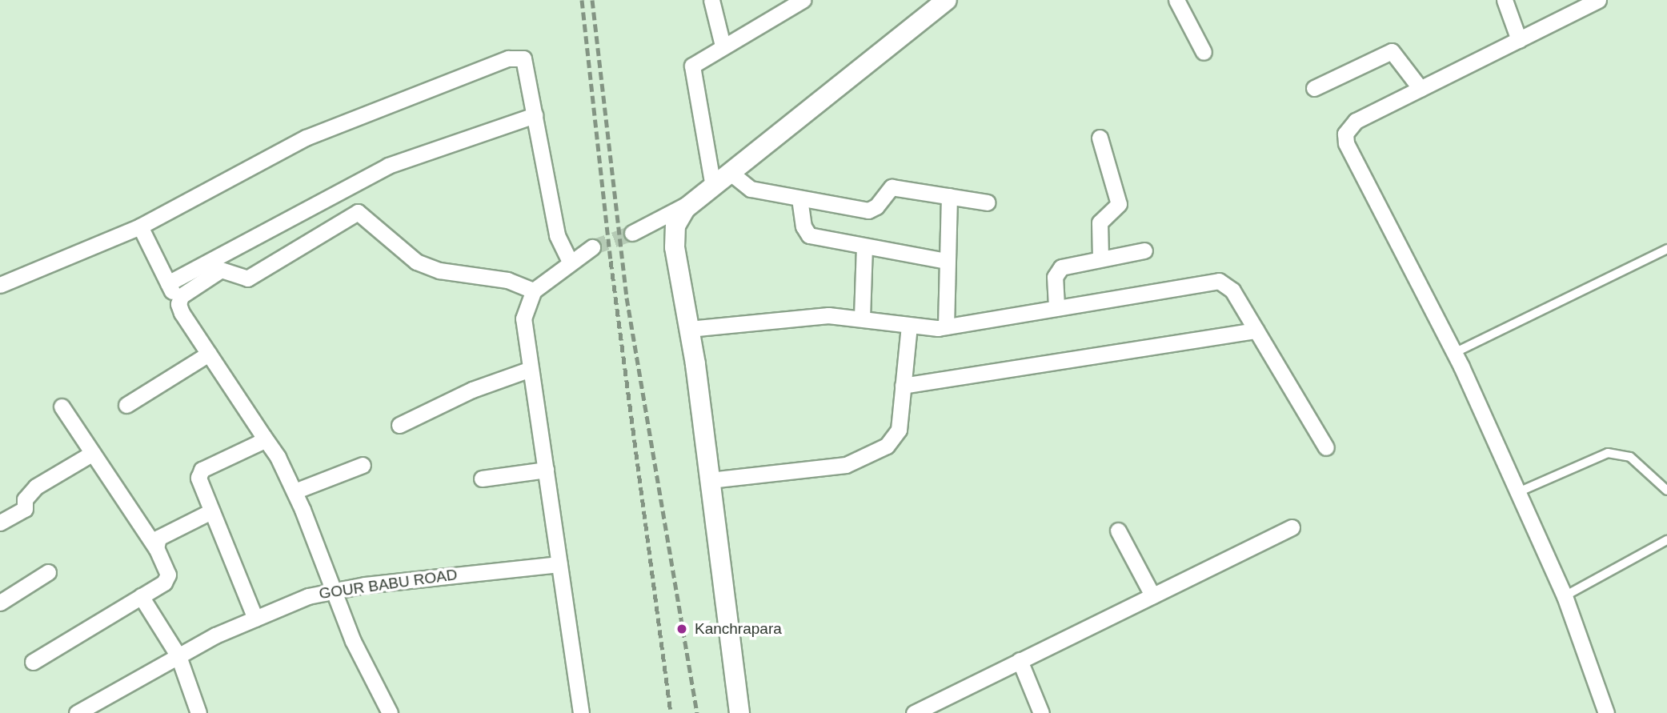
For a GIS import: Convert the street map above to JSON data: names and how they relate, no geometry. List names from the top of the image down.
{
  "streets": {
    "street": ["GOUR BABU ROAD"]
  },
  "places": ["Kanchrapara"]
}
